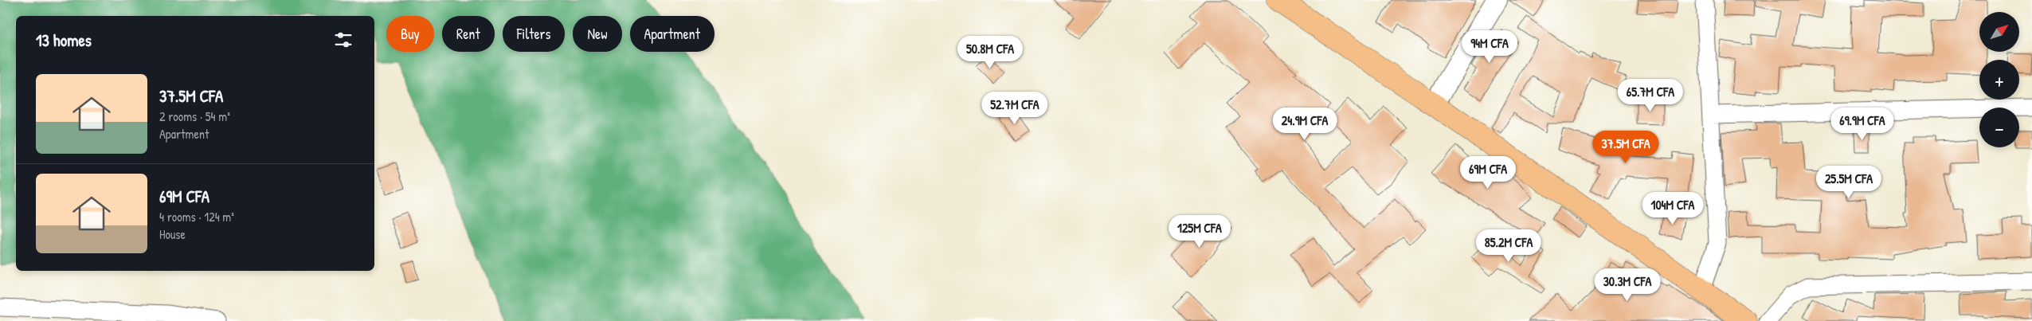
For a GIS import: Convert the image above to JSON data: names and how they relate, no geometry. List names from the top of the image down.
{
  "north": "top right",
  "page": {
    "map_buttons": ["+", "−"],
    "chip": [
      "Buy",
      "Rent",
      "Filters",
      "New",
      "Apartment"
    ],
    "heading": "13 homes",
    "price": [
      "94M CFA",
      "50.8M CFA",
      "65.7M CFA",
      "52.7M CFA",
      "24.9M CFA",
      "69.9M CFA",
      "37.5M CFA",
      "69M CFA",
      "25.5M CFA",
      "104M CFA",
      "125M CFA",
      "85.2M CFA",
      "30.3M CFA"
    ],
    "list": [
      {
        "name": "37.5M CFA",
        "note": "2 rooms · 54 m² · Apartment"
      },
      {
        "name": "69M CFA",
        "note": "4 rooms · 124 m² · House"
      }
    ]
  }
}
